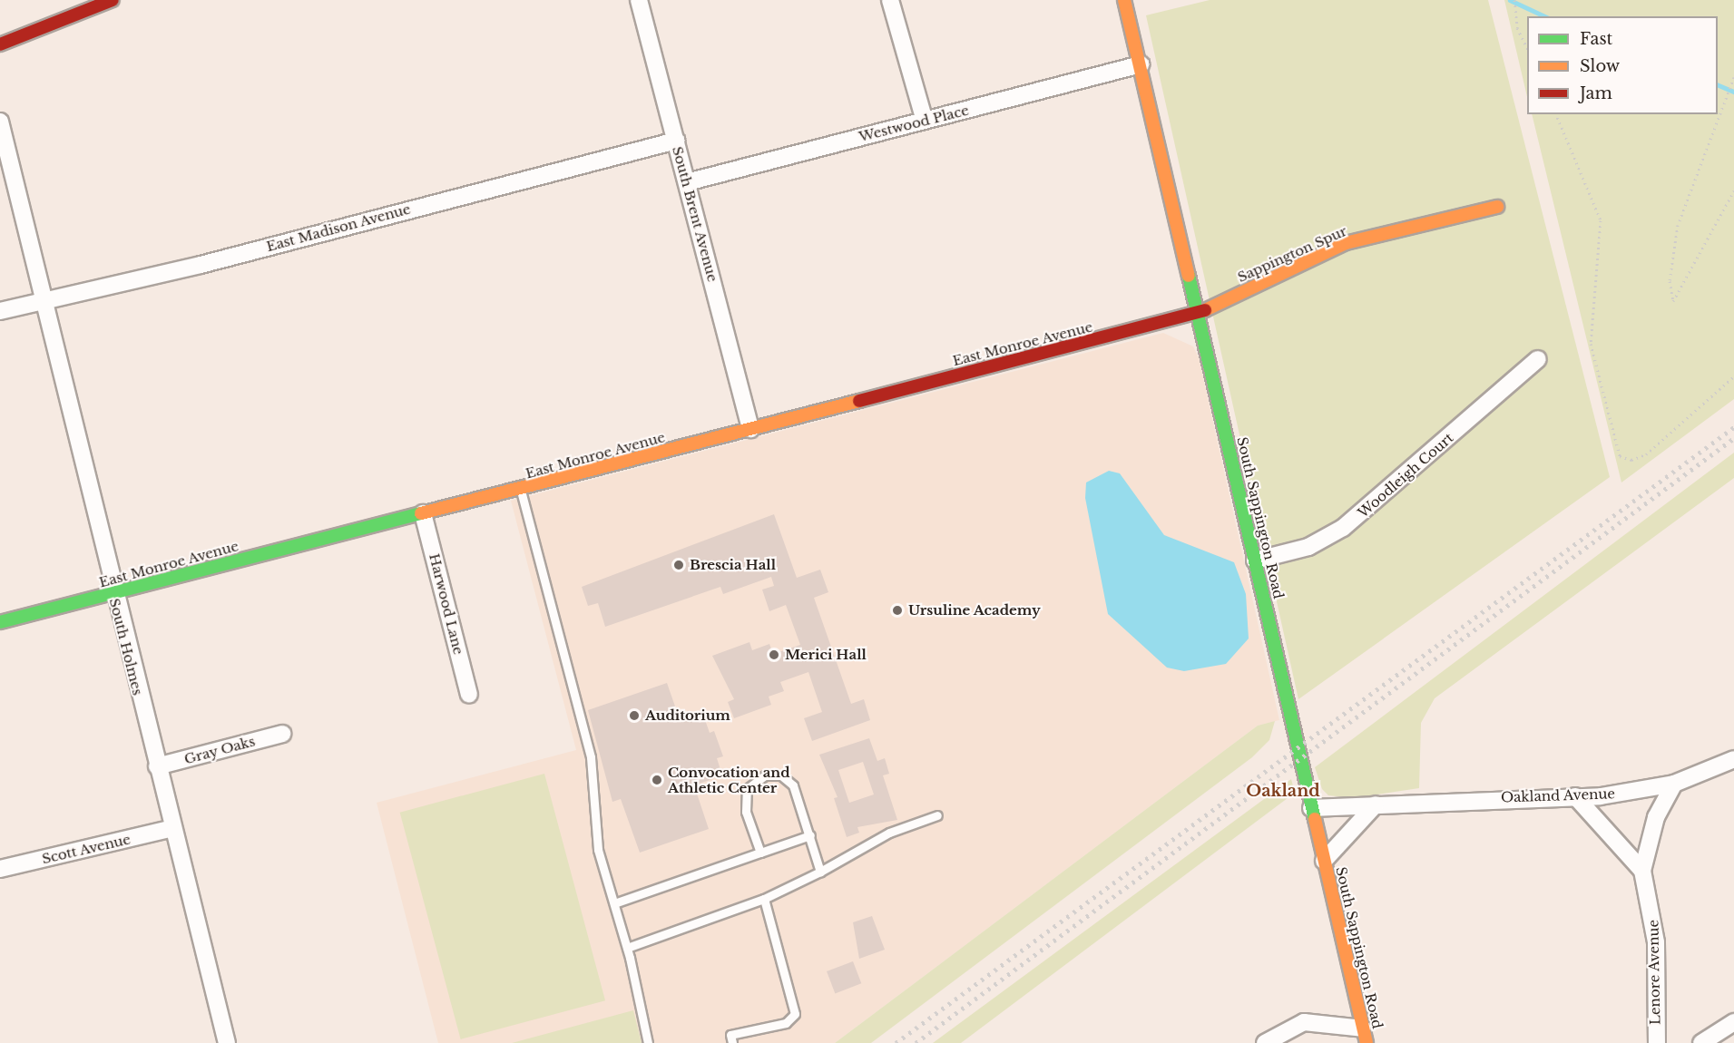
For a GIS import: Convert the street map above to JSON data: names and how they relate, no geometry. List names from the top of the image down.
{
  "streets": {
    "street": [
      "Westwood Place",
      "South Brent Avenue",
      "East Madison Avenue",
      "Sappington Spur",
      "East Monroe Avenue",
      "Woodleigh Court",
      "South Sappington Road",
      "Harwood Lane",
      "South Holmes",
      "Gray Oaks",
      "Oakland Avenue",
      "Scott Avenue",
      "Lenore Avenue"
    ]
  },
  "crossings": [
    ["Westwood Place", "South Brent Avenue"],
    ["Westwood Place", "South Sappington Road"],
    ["South Brent Avenue", "East Madison Avenue"],
    ["South Brent Avenue", "East Monroe Avenue"],
    ["East Madison Avenue", "South Holmes"],
    ["Sappington Spur", "East Monroe Avenue"],
    ["Sappington Spur", "South Sappington Road"],
    ["East Monroe Avenue", "South Sappington Road"],
    ["East Monroe Avenue", "Harwood Lane"],
    ["East Monroe Avenue", "South Holmes"],
    ["Woodleigh Court", "South Sappington Road"],
    ["South Sappington Road", "Oakland Avenue"],
    ["South Holmes", "Gray Oaks"],
    ["South Holmes", "Scott Avenue"],
    ["Oakland Avenue", "Lenore Avenue"]
  ],
  "districts": ["Oakland"],
  "places": [
    "Brescia Hall",
    "Ursuline Academy",
    "Merici Hall",
    "Auditorium",
    "Convocation and Athletic Center"
  ],
  "legend": ["Fast", "Slow", "Jam"]
}
